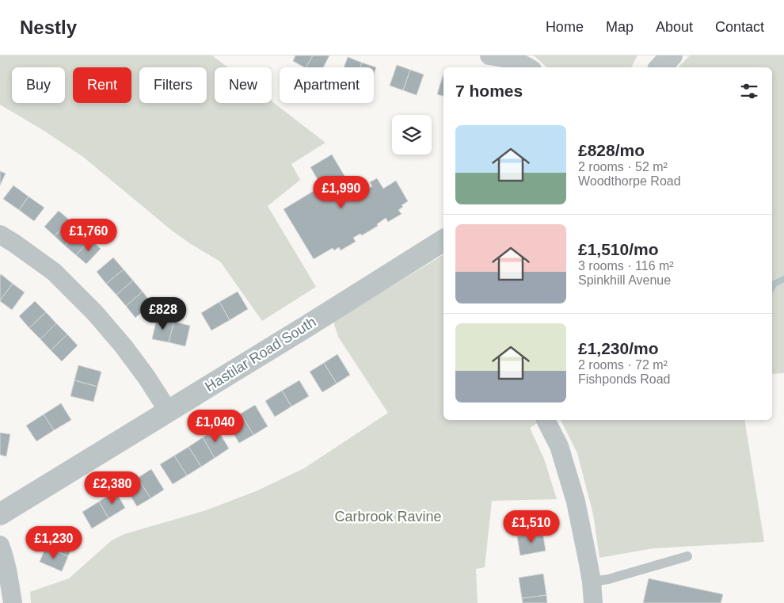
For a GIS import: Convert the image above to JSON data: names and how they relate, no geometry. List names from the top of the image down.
{
  "streets": {
    "street": ["Hastilar Road South"]
  },
  "parks": ["Carbrook Ravine"],
  "page": {
    "header": "Nestly",
    "nav": [
      "Home",
      "Map",
      "About",
      "Contact"
    ],
    "chip": [
      "Buy",
      "Rent",
      "Filters",
      "New",
      "Apartment"
    ],
    "heading": "7 homes",
    "list": [
      {
        "name": "£828/mo",
        "note": "2 rooms · 52 m² · Woodthorpe Road"
      },
      {
        "name": "£1,510/mo",
        "note": "3 rooms · 116 m² · Spinkhill Avenue"
      },
      {
        "name": "£1,230/mo",
        "note": "2 rooms · 72 m² · Fishponds Road"
      }
    ],
    "price": [
      "£1,990",
      "£1,760",
      "£828",
      "£1,040",
      "£2,380",
      "£1,510",
      "£1,230"
    ]
  }
}
